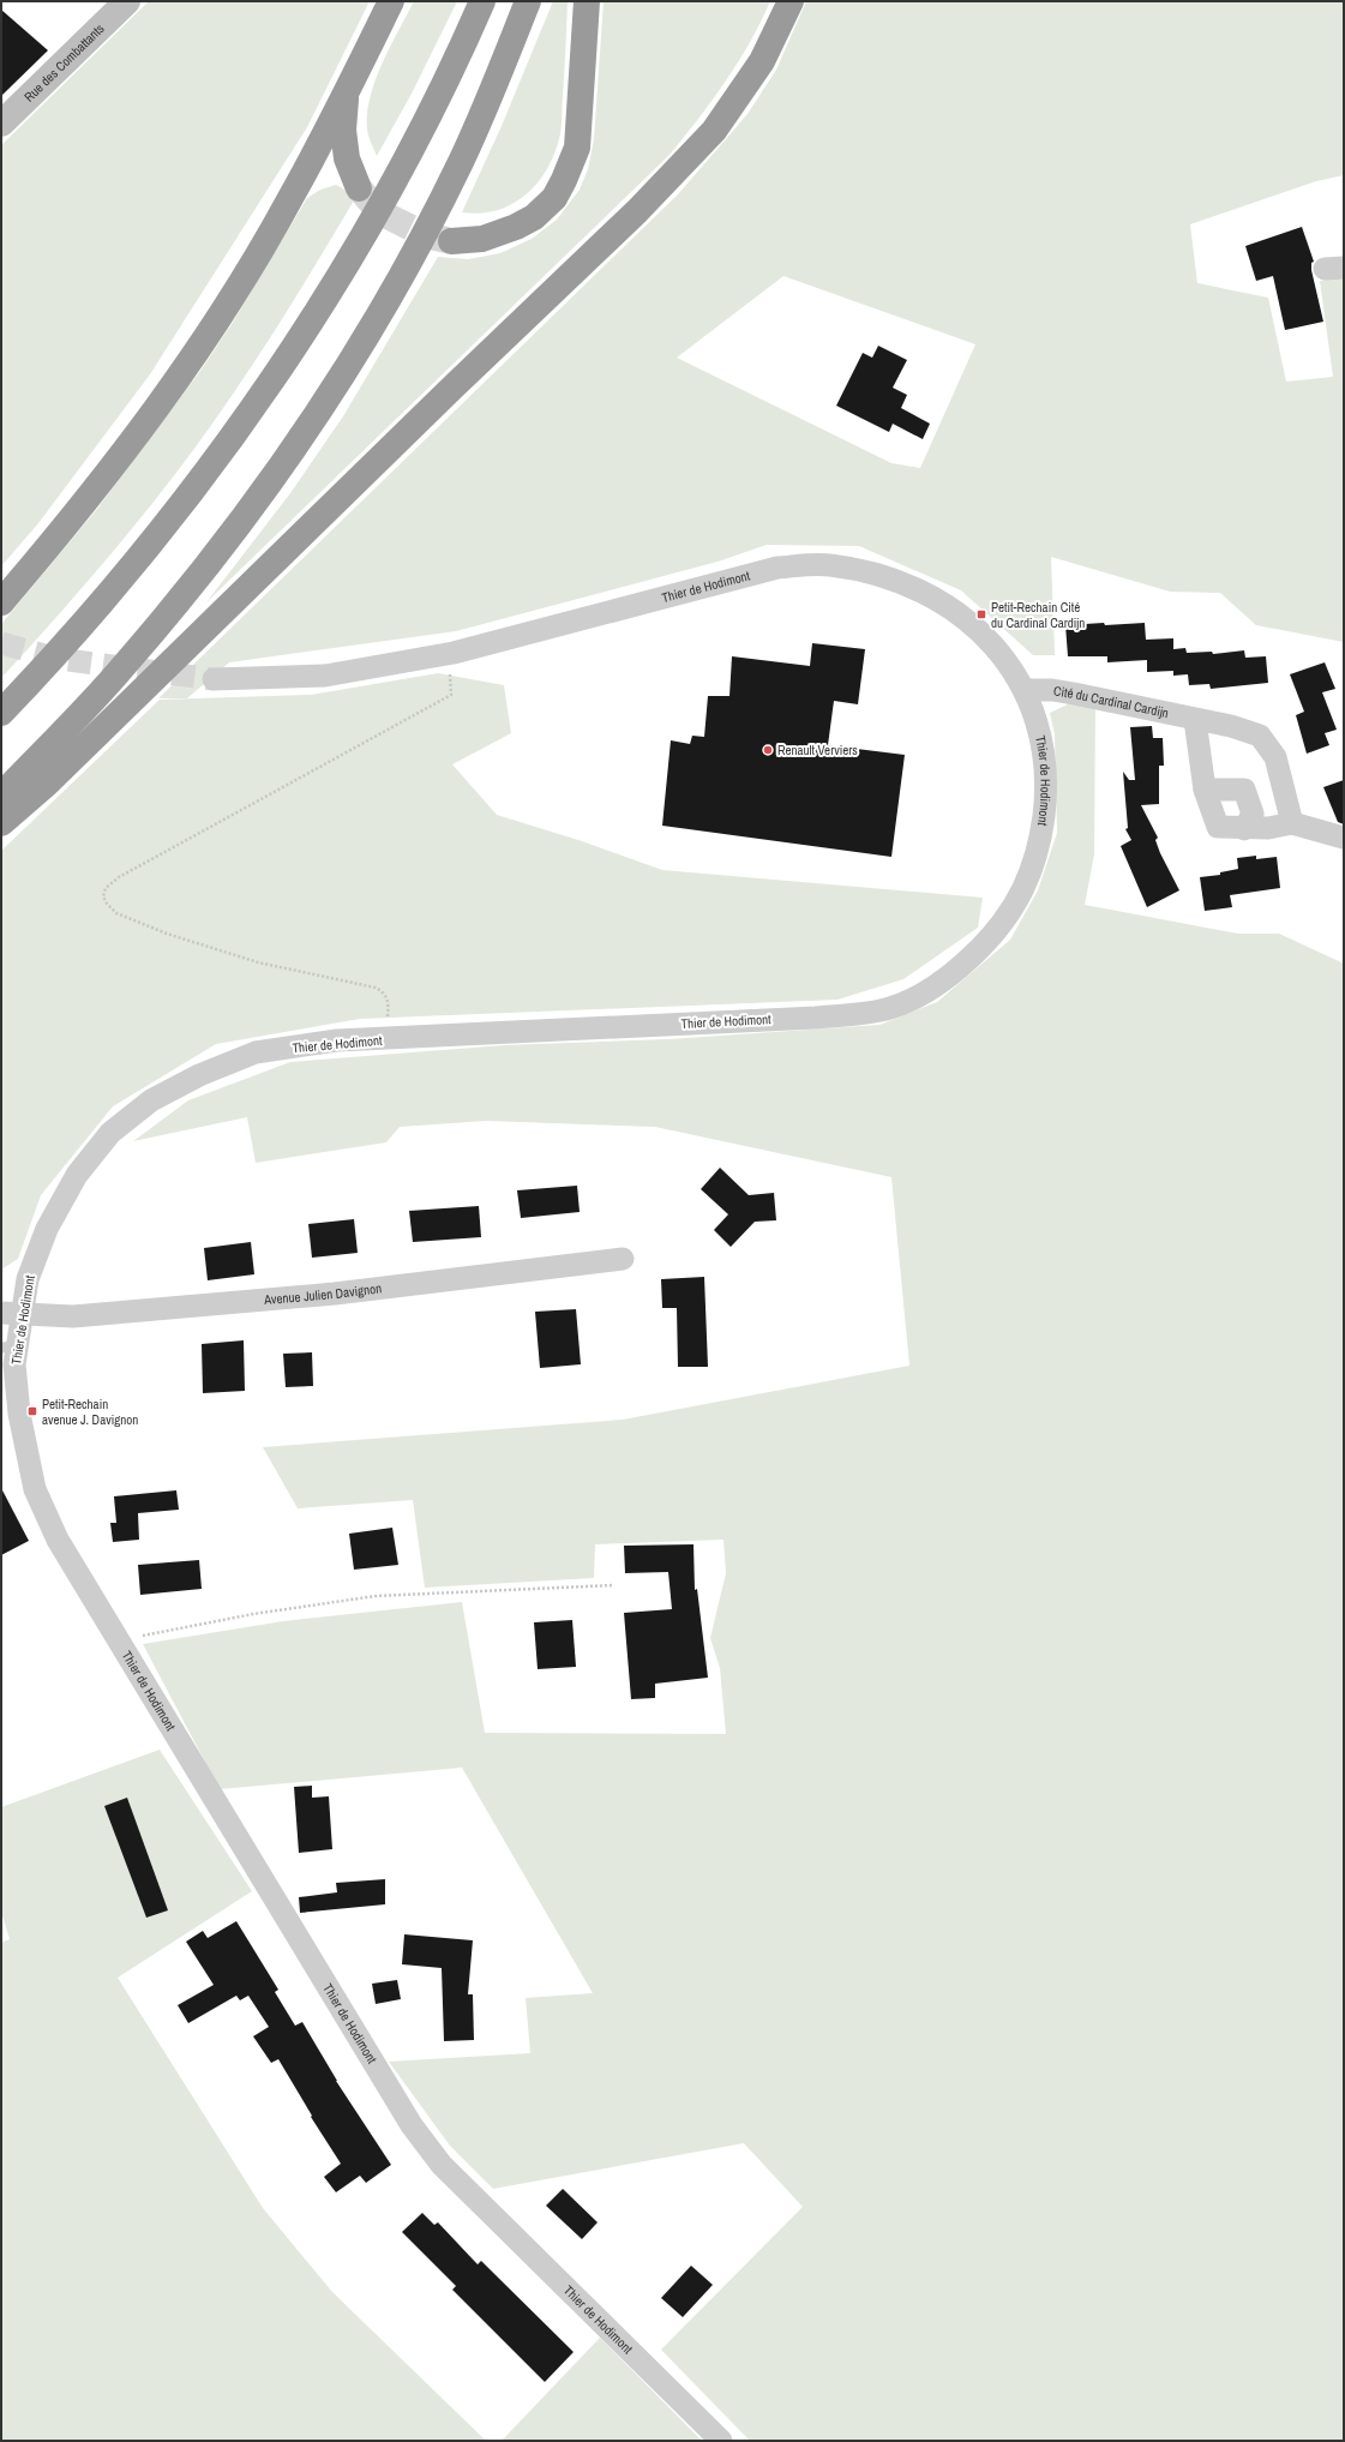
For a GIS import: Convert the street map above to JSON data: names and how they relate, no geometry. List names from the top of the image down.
{
  "streets": {
    "street": [
      "Rue des Combattants",
      "Thier de Hodimont",
      "Cité du Cardinal Cardijn",
      "Avenue Julien Davignon"
    ]
  },
  "crossings": [
    ["Thier de Hodimont", "Cité du Cardinal Cardijn"],
    ["Thier de Hodimont", "Avenue Julien Davignon"]
  ],
  "places": {
    "transit": ["Petit-Rechain Cité du Cardinal Cardijn", "Petit-Rechain avenue J. Davignon"],
    "other": ["Renault Verviers"]
  }
}
